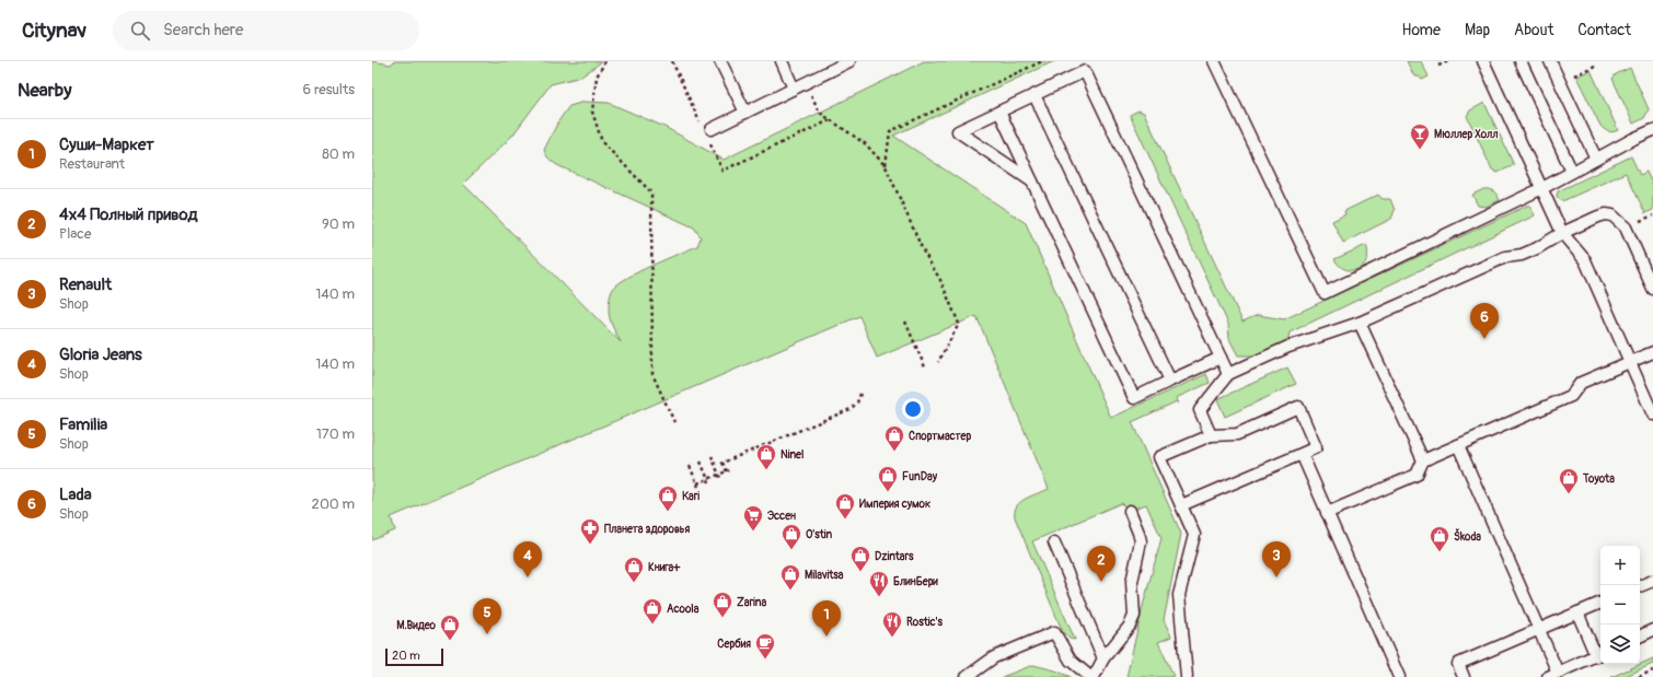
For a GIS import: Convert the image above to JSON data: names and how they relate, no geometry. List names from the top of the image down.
{
  "places": {
    "bar": ["Мюллер Холл"],
    "shop": [
      "Спортмастер",
      "Ninel",
      "FunDay",
      "Toyota",
      "Kari",
      "Империя сумок",
      "O'stin",
      "Škoda",
      "Dzintars",
      "Книга+",
      "Milavitsa",
      "Zarina",
      "Acoola",
      "М.Видео"
    ],
    "supermarket": ["Эссен"],
    "pharmacy": ["Планета здоровья"],
    "restaurant": ["БлинБери", "Rostic's"],
    "cafe": ["Сербия"]
  },
  "scale_bar": "20 m",
  "page": {
    "header": "Citynav",
    "search": "Search here",
    "nav": [
      "Home",
      "Map",
      "About",
      "Contact"
    ],
    "heading": ["Nearby", "6 results"],
    "list": [
      {
        "mark": "1",
        "name": "Суши-Маркет",
        "note": "Restaurant",
        "value": "80 m"
      },
      {
        "mark": "2",
        "name": "4x4 Полный привод",
        "note": "Place",
        "value": "90 m"
      },
      {
        "mark": "3",
        "name": "Renault",
        "note": "Shop",
        "value": "140 m"
      },
      {
        "mark": "4",
        "name": "Gloria Jeans",
        "note": "Shop",
        "value": "140 m"
      },
      {
        "mark": "5",
        "name": "Familia",
        "note": "Shop",
        "value": "170 m"
      },
      {
        "mark": "6",
        "name": "Lada",
        "note": "Shop",
        "value": "200 m"
      }
    ],
    "pins": [
      "6",
      "3",
      "4",
      "2",
      "5",
      "1"
    ],
    "map_buttons": ["+", "−"],
    "scale": "20 m"
  }
}
